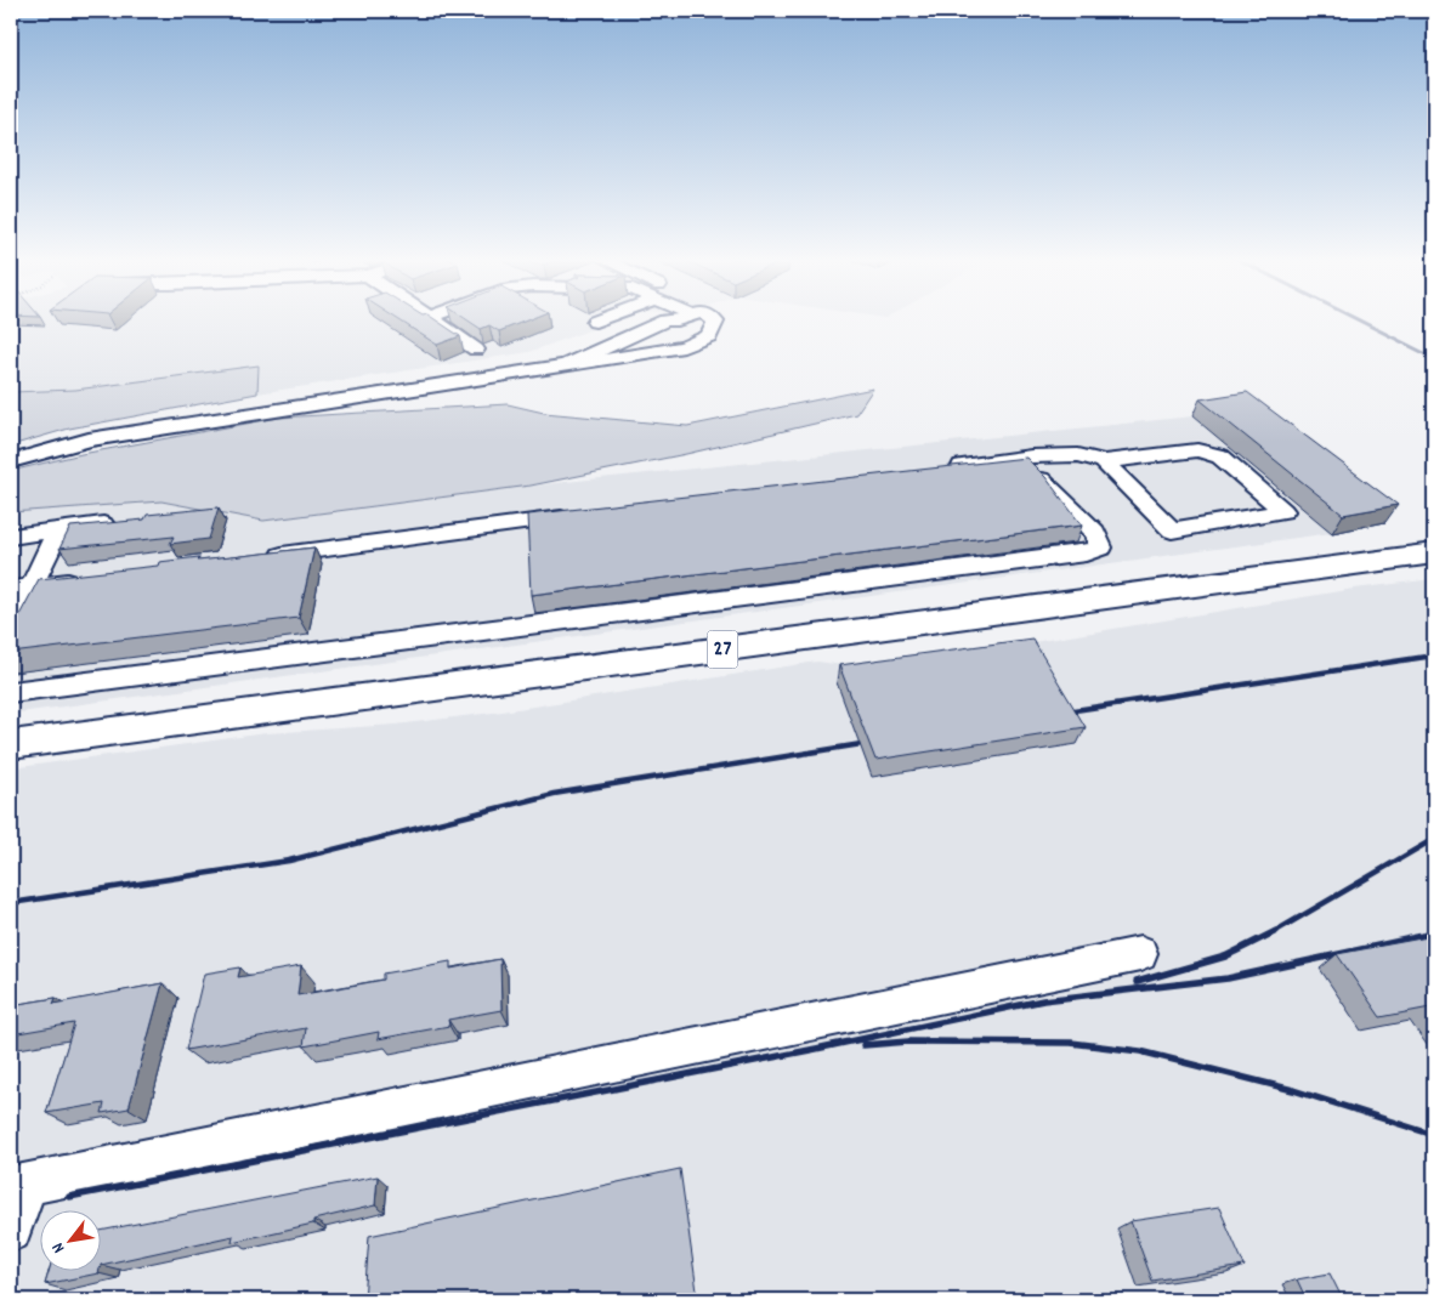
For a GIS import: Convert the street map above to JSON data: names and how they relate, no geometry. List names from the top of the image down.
{
  "streets": {
    "main road": ["27"]
  },
  "north": "bottom left"
}
